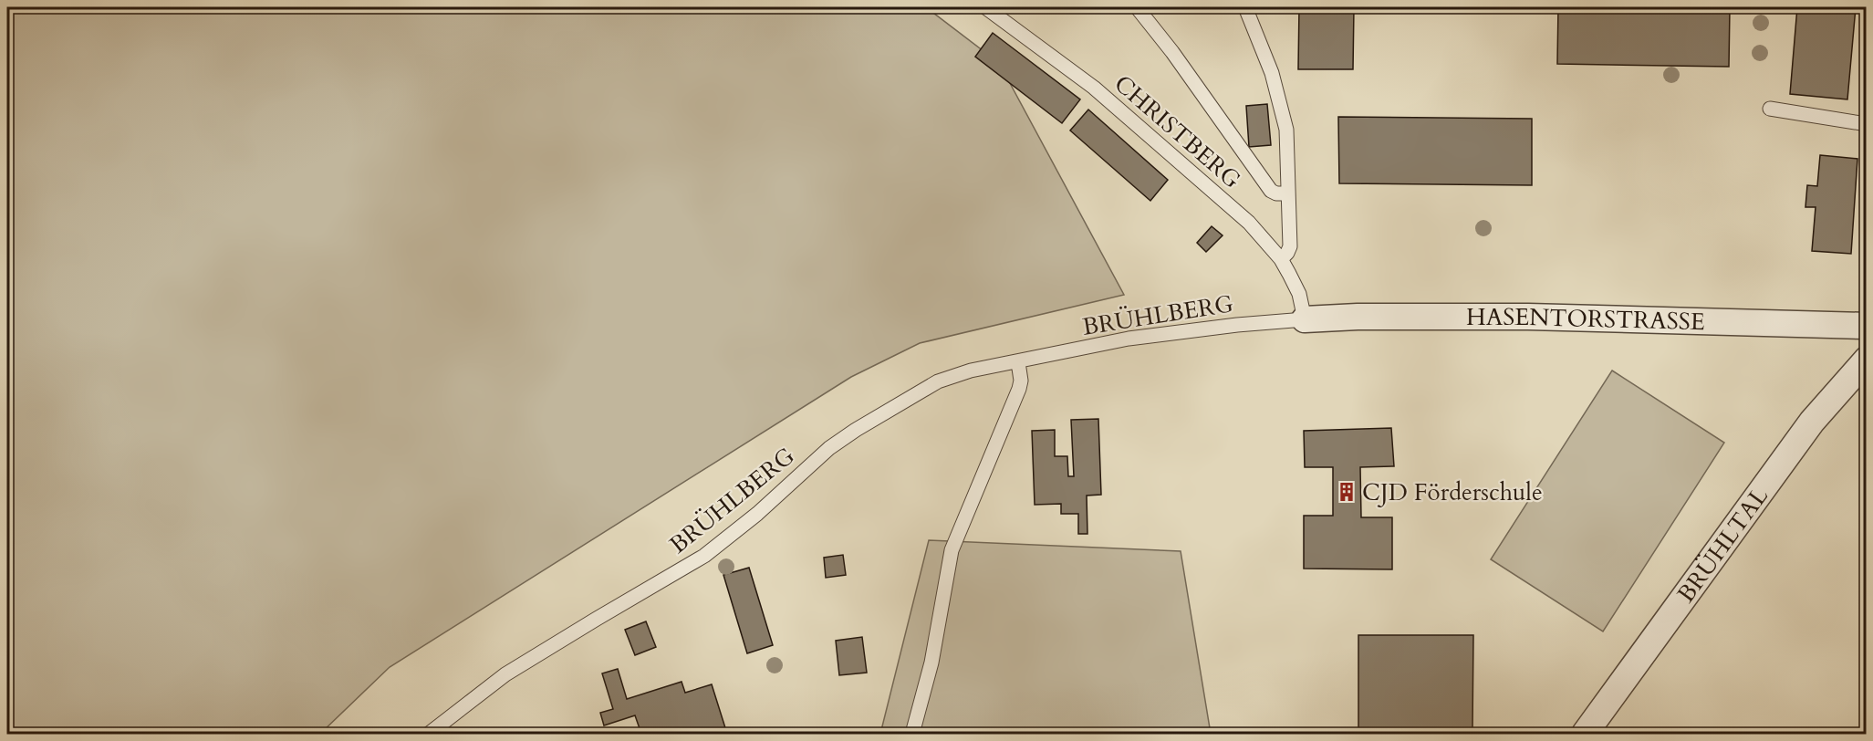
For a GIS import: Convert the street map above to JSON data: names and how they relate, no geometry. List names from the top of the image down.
{
  "streets": {
    "street": ["HASENTORSTRASSE", "BRÜHLTAL"],
    "lane": ["CHRISTBERG", "BRÜHLBERG"]
  },
  "crossings": [
    ["CHRISTBERG", "BRÜHLBERG"],
    ["CHRISTBERG", "HASENTORSTRASSE"],
    ["BRÜHLBERG", "HASENTORSTRASSE"]
  ],
  "places": {
    "building": ["CJD Förderschule"]
  }
}
